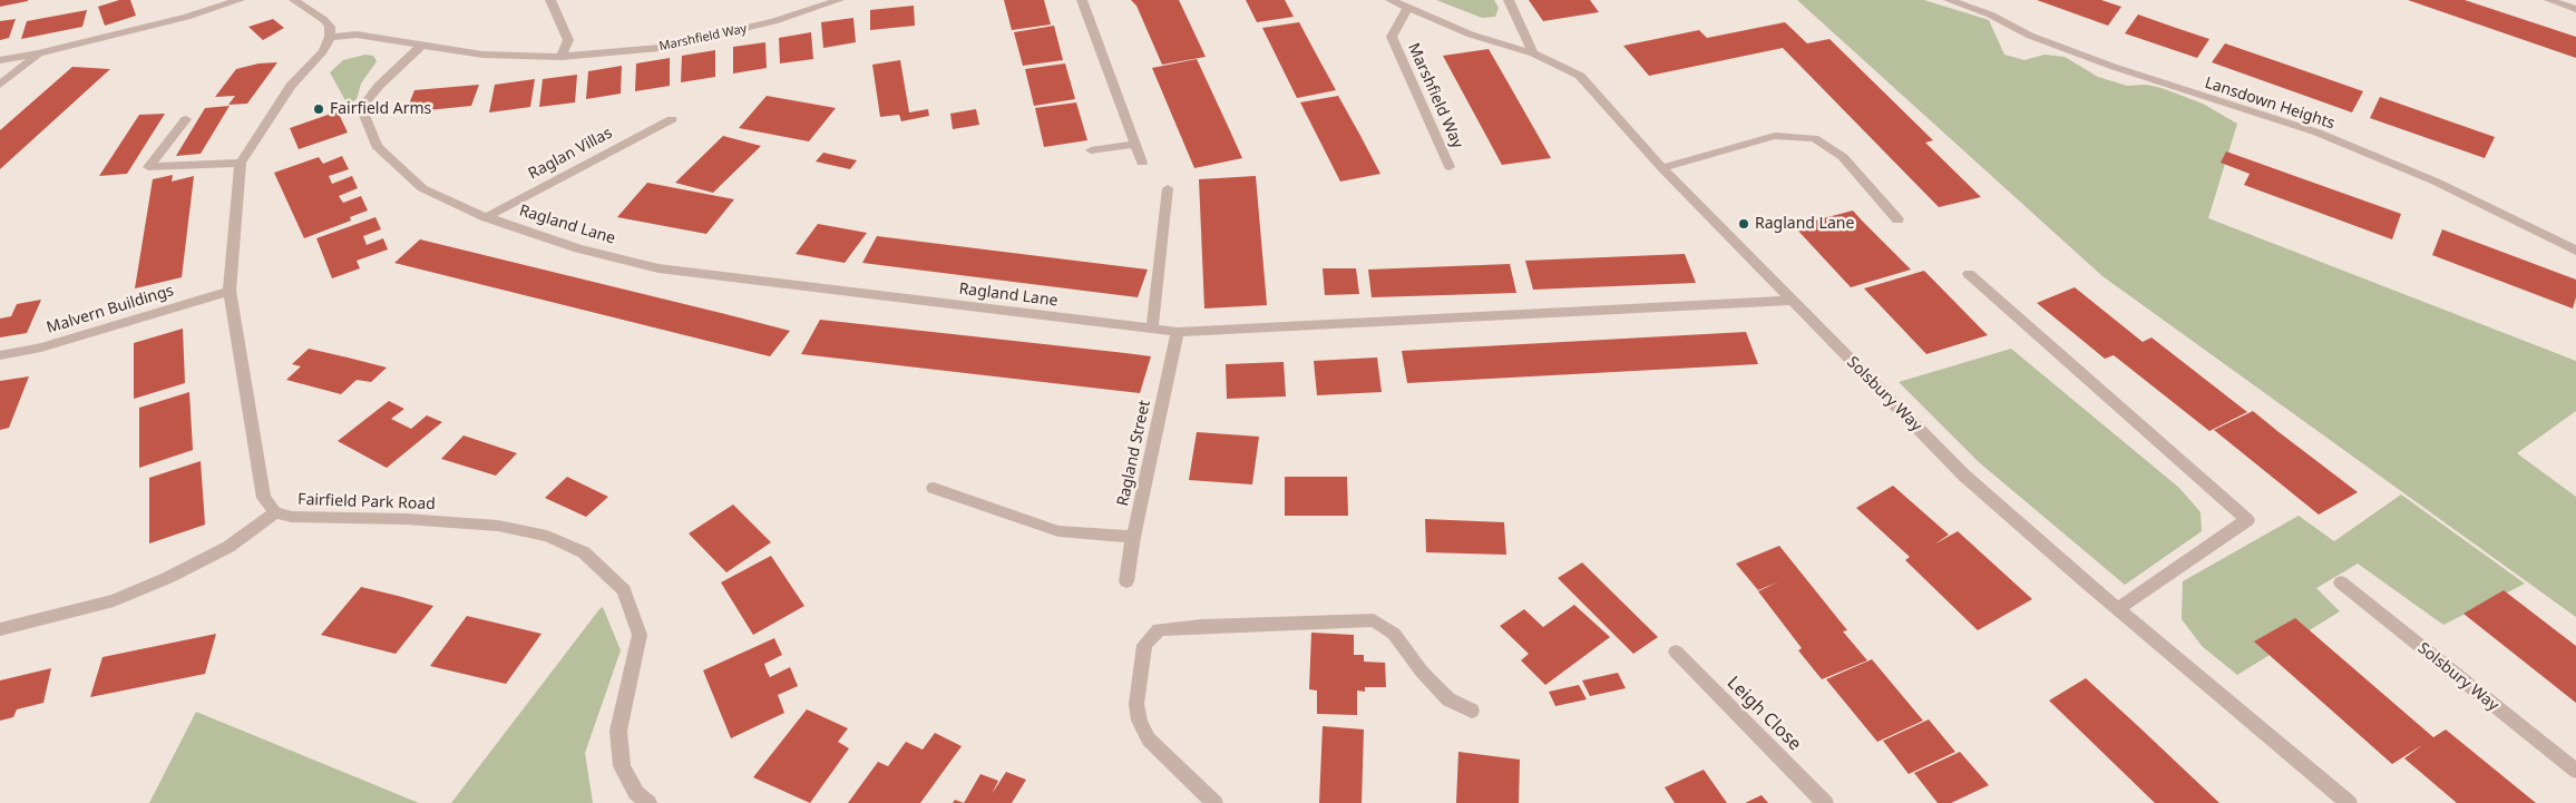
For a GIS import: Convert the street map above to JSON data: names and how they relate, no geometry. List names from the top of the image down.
{
  "streets": {
    "street": [
      "Marshfield Way",
      "Lansdown Heights",
      "Raglan Villas",
      "Ragland Lane",
      "Malvern Buildings",
      "Solsbury Way",
      "Ragland Street",
      "Fairfield Park Road",
      "Leigh Close"
    ]
  },
  "crossings": [
    ["Marshfield Way", "Ragland Lane"],
    ["Marshfield Way", "Fairfield Park Road"],
    ["Raglan Villas", "Ragland Lane"],
    ["Ragland Lane", "Solsbury Way"],
    ["Ragland Lane", "Ragland Street"],
    ["Malvern Buildings", "Fairfield Park Road"]
  ],
  "places": ["Fairfield Arms", "Ragland Lane"]
}
